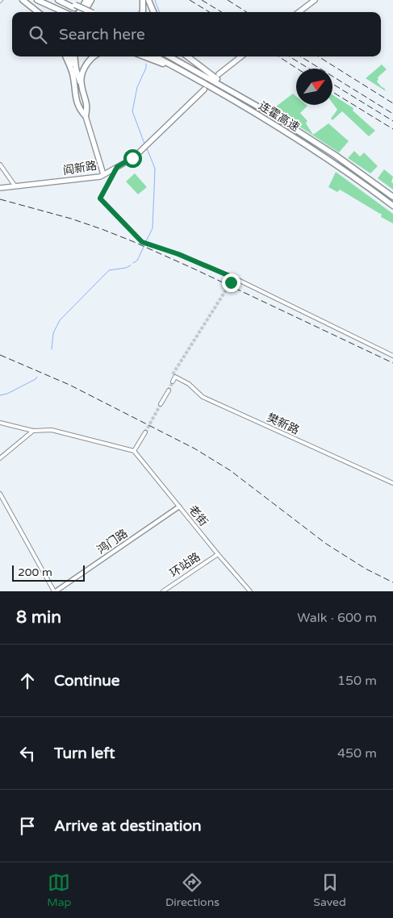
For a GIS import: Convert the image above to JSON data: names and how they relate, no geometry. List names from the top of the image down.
{
  "streets": {
    "highway": ["连霍高速"],
    "main road": ["阎新路"],
    "street": [
      "樊新路",
      "老街",
      "鸿门路",
      "环站路"
    ]
  },
  "crossings": [
    ["老街", "鸿门路"],
    ["老街", "环站路"]
  ],
  "scale_bar": "200 m",
  "north": "top right",
  "page": {
    "search": "Search here",
    "scale": "200 m",
    "heading": ["8 min", "Walk · 600 m"],
    "list": [
      ["Continue", "150 m"],
      ["Turn left", "450 m"],
      "Arrive at destination"
    ],
    "nav": ["Map", "Directions", "Saved"]
  }
}
